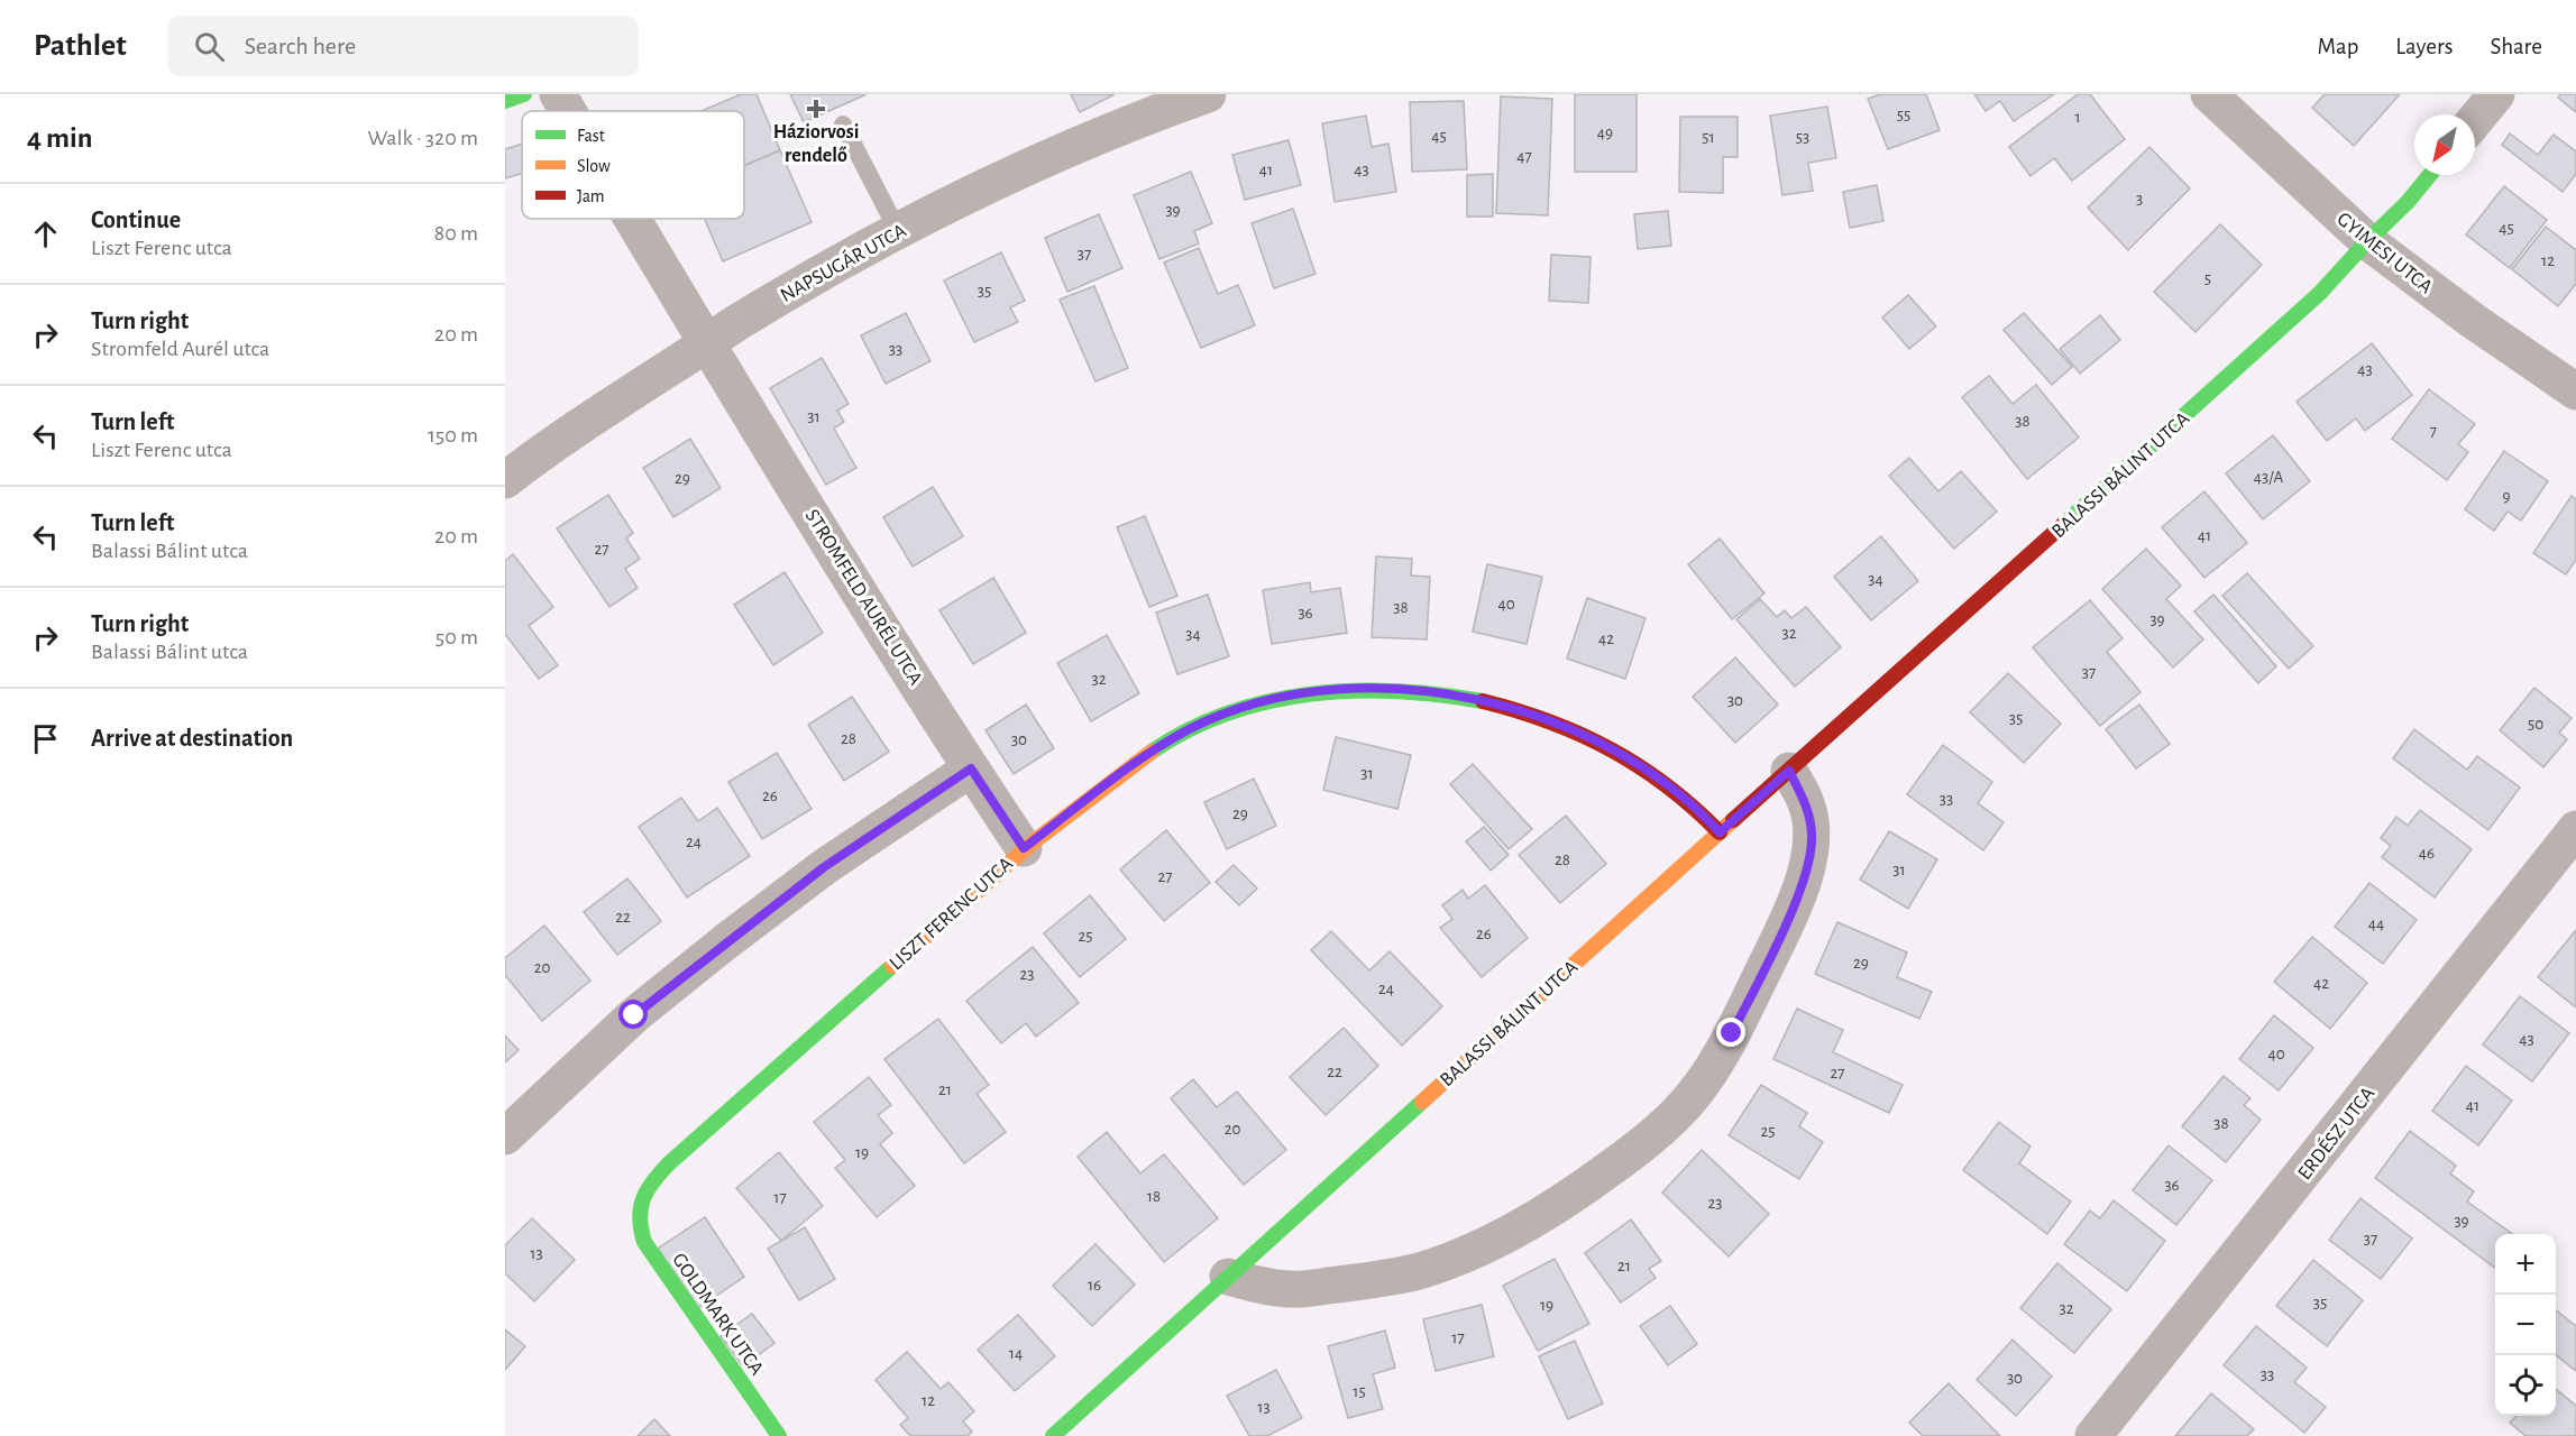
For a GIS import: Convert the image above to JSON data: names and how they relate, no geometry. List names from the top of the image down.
{
  "streets": {
    "street": [
      "GYIMESI UTCA",
      "NAPSUGÁR UTCA",
      "BALASSI BÁLINT UTCA",
      "STROMFELD AURÉL UTCA",
      "LISZT FERENC UTCA",
      "ERDÉSZ UTCA",
      "GOLDMARK UTCA"
    ]
  },
  "crossings": [
    ["GYIMESI UTCA", "BALASSI BÁLINT UTCA"],
    ["NAPSUGÁR UTCA", "STROMFELD AURÉL UTCA"],
    ["BALASSI BÁLINT UTCA", "LISZT FERENC UTCA"],
    ["STROMFELD AURÉL UTCA", "LISZT FERENC UTCA"],
    ["LISZT FERENC UTCA", "GOLDMARK UTCA"]
  ],
  "places": {
    "health": ["Háziorvosi rendelő"]
  },
  "house_numbers": [
    "55",
    "1",
    "49",
    "45",
    "51",
    "53",
    "47",
    "41",
    "43",
    "3",
    "39",
    "45",
    "37",
    "12",
    "5",
    "35",
    "33",
    "43",
    "31",
    "38",
    "7",
    "43/A",
    "29",
    "9",
    "41",
    "27",
    "34",
    "40",
    "38",
    "36",
    "39",
    "32",
    "34",
    "42",
    "37",
    "32",
    "30",
    "35",
    "50",
    "28",
    "30",
    "31",
    "26",
    "33",
    "29",
    "24",
    "46",
    "28",
    "31",
    "27",
    "22",
    "44",
    "26",
    "25",
    "29",
    "20",
    "23",
    "42",
    "24",
    "43",
    "40",
    "22",
    "27",
    "21",
    "41",
    "38",
    "20",
    "25",
    "19",
    "36",
    "18",
    "17",
    "23",
    "39",
    "37",
    "13",
    "21",
    "16",
    "35",
    "19",
    "32",
    "17",
    "14",
    "33",
    "30",
    "15",
    "12",
    "13"
  ],
  "legend": ["Fast", "Slow", "Jam"],
  "north": "bottom left",
  "page": {
    "header": "Pathlet",
    "search": "Search here",
    "nav": ["Map", "Layers", "Share"],
    "heading": ["4 min", "Walk · 320 m"],
    "list": [
      ["Continue", "Liszt Ferenc utca", "80 m"],
      ["Turn right", "Stromfeld Aurél utca", "20 m"],
      ["Turn left", "Liszt Ferenc utca", "150 m"],
      ["Turn left", "Balassi Bálint utca", "20 m"],
      ["Turn right", "Balassi Bálint utca", "50 m"],
      "Arrive at destination"
    ],
    "map_buttons": ["+", "−"]
  }
}
